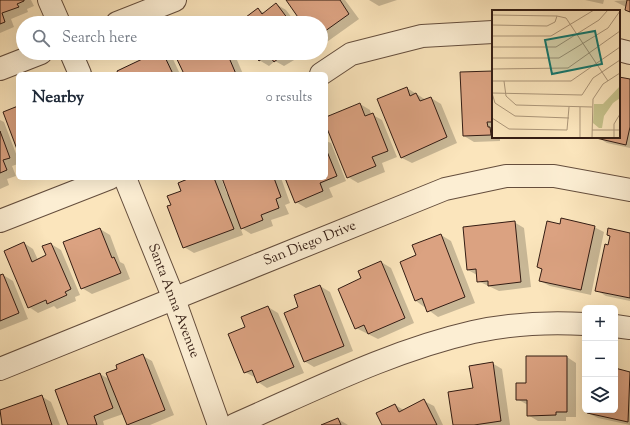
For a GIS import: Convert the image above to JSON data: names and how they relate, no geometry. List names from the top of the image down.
{
  "streets": {
    "street": ["San Diego Drive", "Santa Anna Avenue"]
  },
  "crossings": [
    ["San Diego Drive", "Santa Anna Avenue"]
  ],
  "page": {
    "search": "Search here",
    "heading": ["Nearby", "0 results"],
    "map_buttons": ["+", "−"]
  }
}
